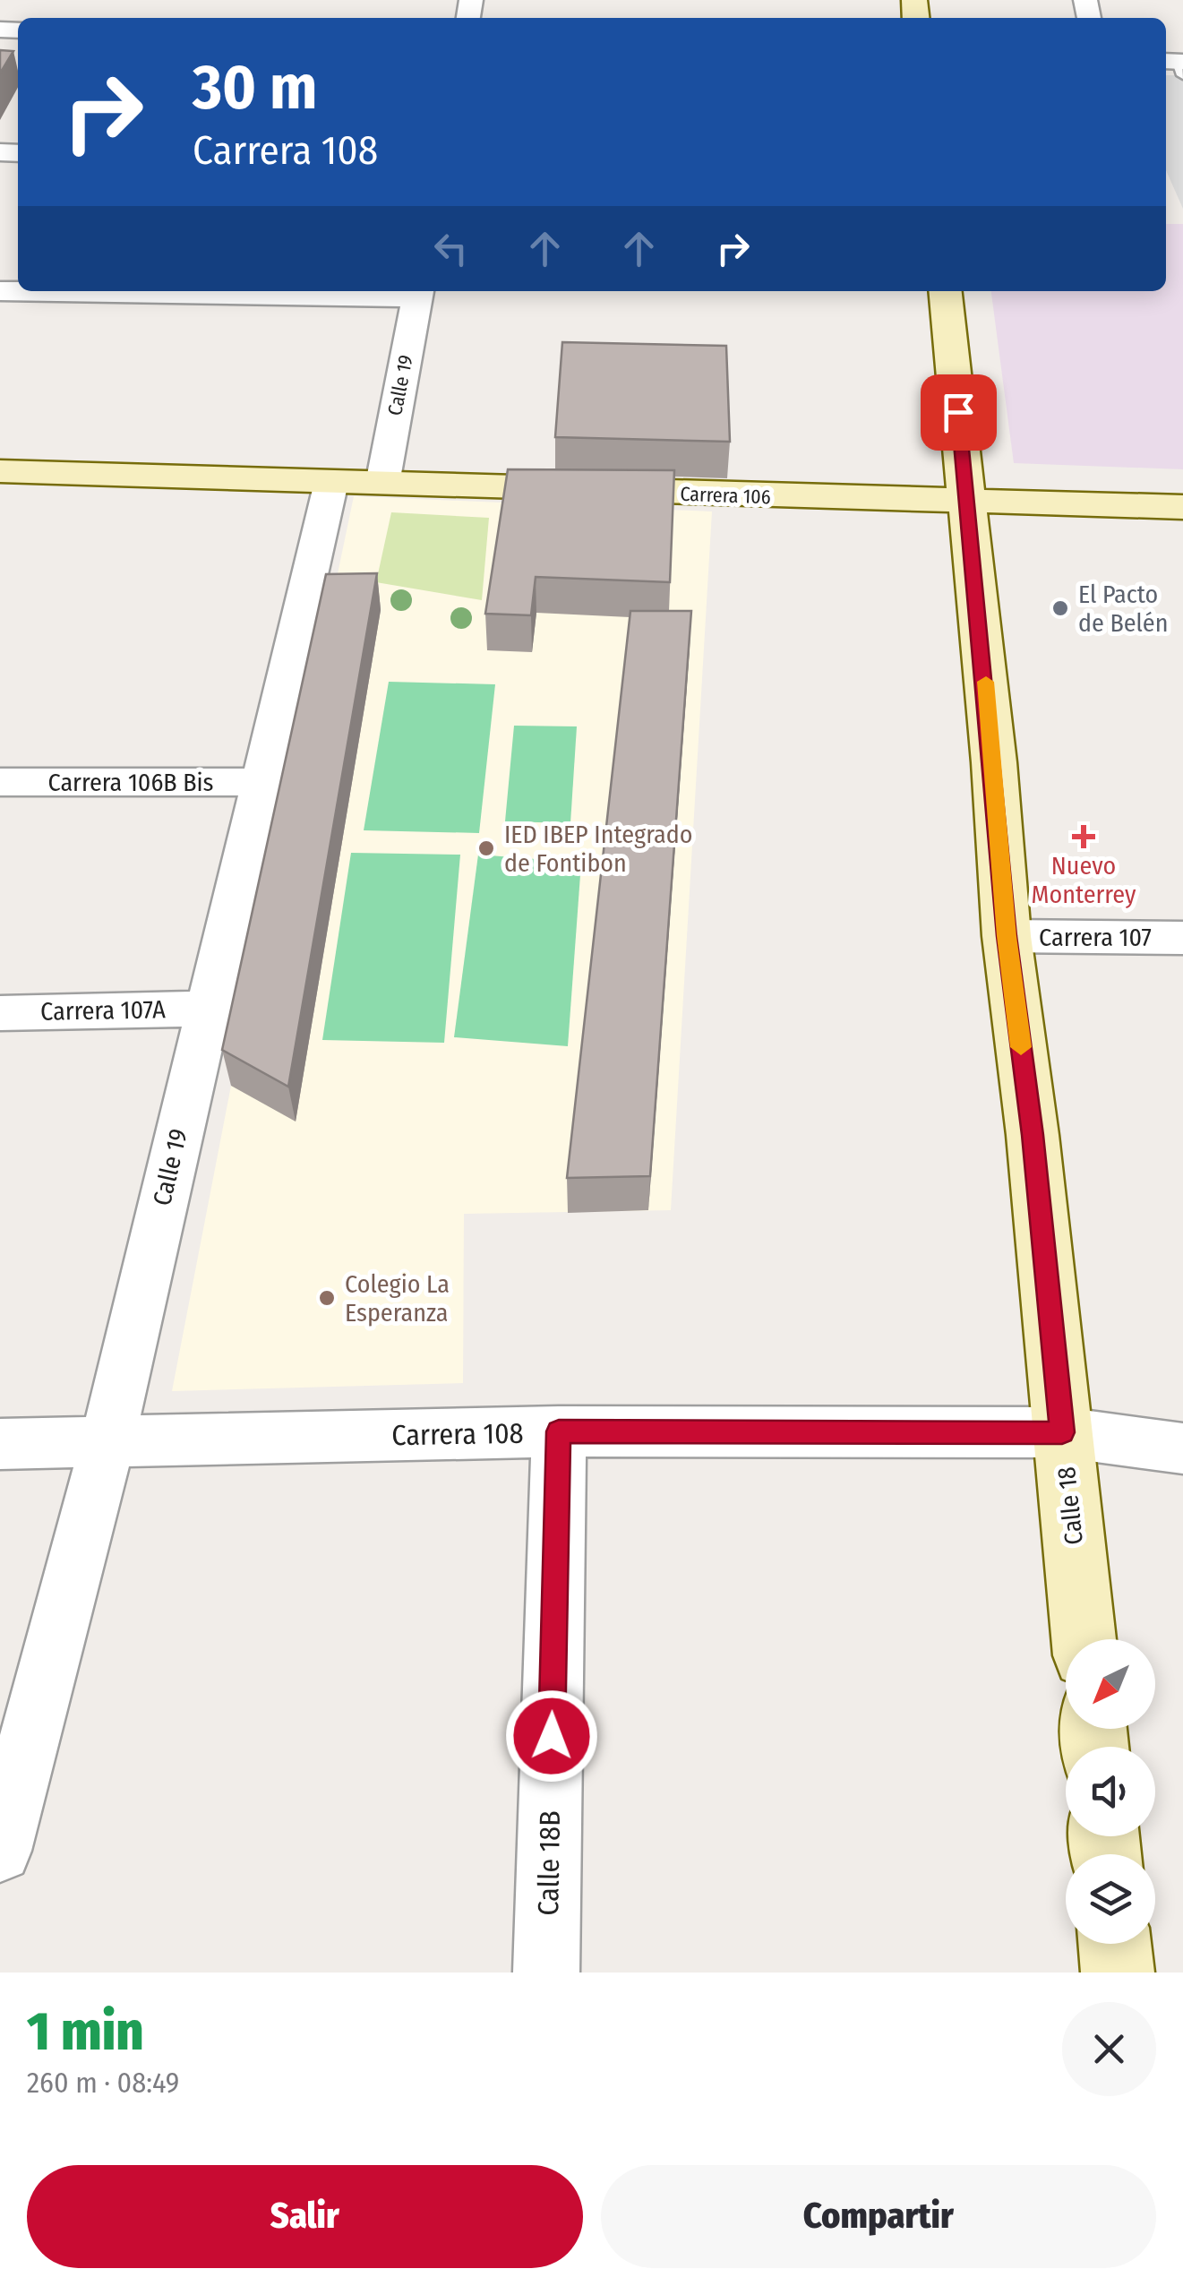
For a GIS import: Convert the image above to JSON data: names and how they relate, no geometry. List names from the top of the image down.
{
  "streets": {
    "street": [
      "Calle 19",
      "Carrera 106",
      "Carrera 106B Bis",
      "Carrera 107",
      "Carrera 107A",
      "Carrera 108",
      "Calle 18",
      "Calle 18B"
    ]
  },
  "crossings": [
    ["Calle 19", "Carrera 106"],
    ["Calle 19", "Carrera 106B Bis"],
    ["Calle 19", "Carrera 107A"],
    ["Calle 19", "Carrera 108"],
    ["Carrera 106", "Calle 18"],
    ["Carrera 107", "Calle 18"],
    ["Carrera 108", "Calle 18"],
    ["Carrera 108", "Calle 18B"]
  ],
  "places": {
    "other": ["El Pacto de Belén", "IED IBEP Integrado de Fontibon", "Colegio La Esperanza"],
    "health": ["Nuevo Monterrey"]
  },
  "north": "bottom left",
  "page": {
    "turn": ["30 m", "Carrera 108"],
    "heading": ["1 min", "260 m · 08:49"],
    "buttons": ["Salir", "Compartir"]
  }
}
